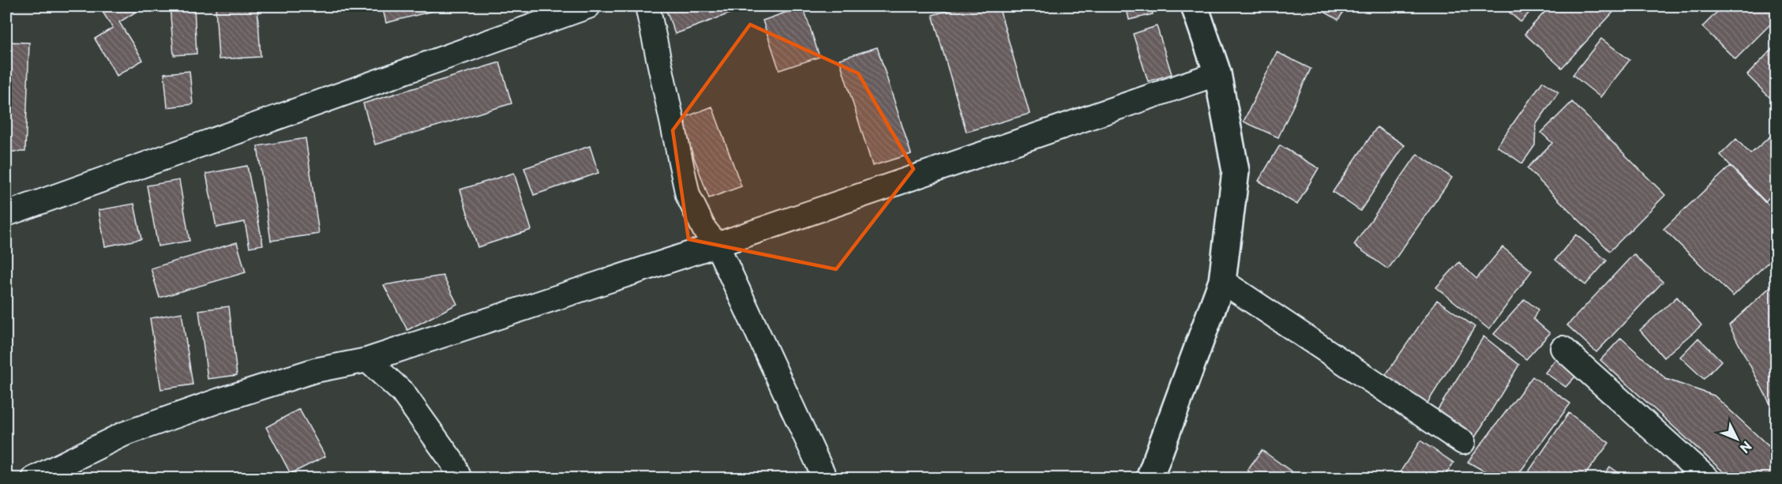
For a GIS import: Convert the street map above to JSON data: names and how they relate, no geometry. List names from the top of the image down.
{
  "north": "bottom right"
}
